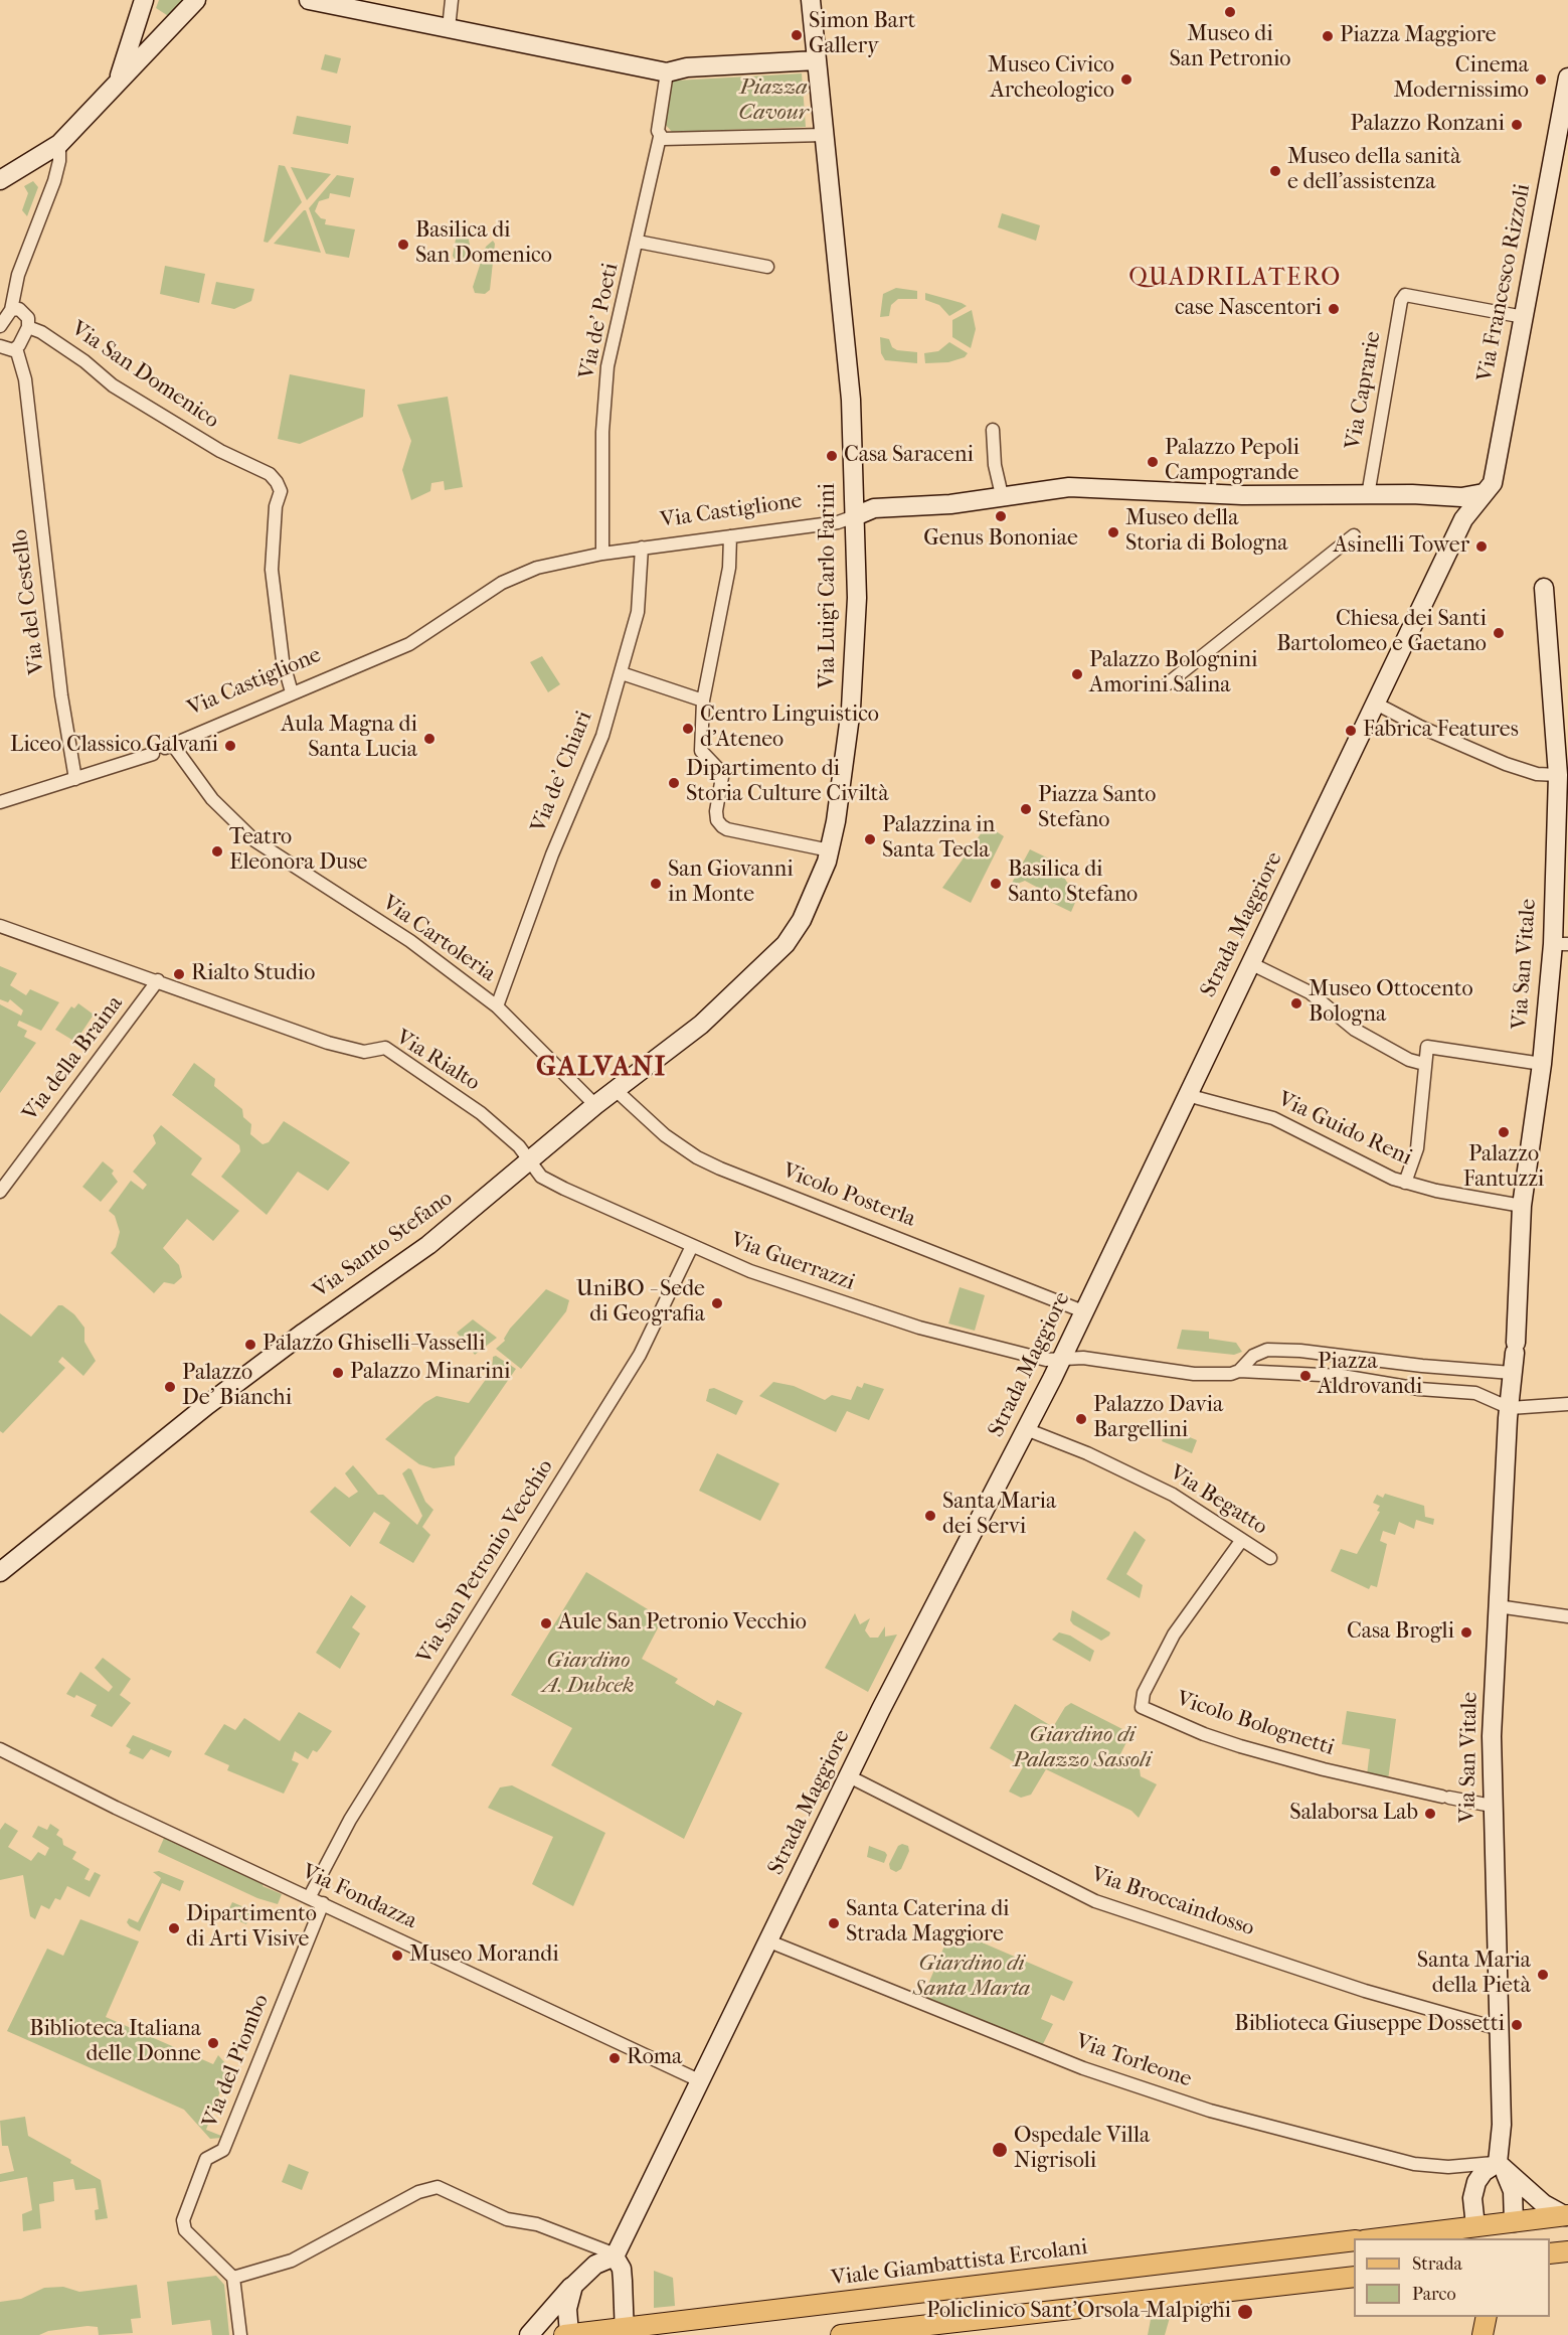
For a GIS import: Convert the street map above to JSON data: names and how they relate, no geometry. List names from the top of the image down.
{
  "streets": {
    "main road": ["Viale Giambattista Ercolani"],
    "street": [
      "Via Francesco Rizzoli",
      "Via de' Poeti",
      "Via San Domenico",
      "Via Caprarie",
      "Via Castiglione",
      "Via Luigi Carlo Farini",
      "Via del Cestello",
      "Via de' Chiari",
      "Strada Maggiore",
      "Via Cartoleria",
      "Via San Vitale",
      "Via della Braina",
      "Via Rialto",
      "Via Guido Reni",
      "Vicolo Posterla",
      "Via Santo Stefano",
      "Via Guerrazzi",
      "Via Begatto",
      "Via San Petronio Vecchio",
      "Vicolo Bolognetti",
      "Via Fondazza",
      "Via Broccaindosso",
      "Via del Piombo",
      "Via Torleone"
    ]
  },
  "crossings": [
    ["Via Francesco Rizzoli", "Via Caprarie"],
    ["Via Francesco Rizzoli", "Via Castiglione"],
    ["Via Francesco Rizzoli", "Strada Maggiore"],
    ["Via de' Poeti", "Via Castiglione"],
    ["Via San Domenico", "Via Castiglione"],
    ["Via Caprarie", "Via Castiglione"],
    ["Via Castiglione", "Via Luigi Carlo Farini"],
    ["Via Castiglione", "Via de' Chiari"],
    ["Via Castiglione", "Strada Maggiore"],
    ["Via Castiglione", "Via Cartoleria"],
    ["Via Luigi Carlo Farini", "Via Santo Stefano"],
    ["Via de' Chiari", "Via Cartoleria"],
    ["Strada Maggiore", "Via Guido Reni"],
    ["Strada Maggiore", "Vicolo Posterla"],
    ["Strada Maggiore", "Via Guerrazzi"],
    ["Strada Maggiore", "Via Begatto"],
    ["Strada Maggiore", "Via Fondazza"],
    ["Strada Maggiore", "Via Broccaindosso"],
    ["Strada Maggiore", "Via Torleone"],
    ["Via Cartoleria", "Via Santo Stefano"],
    ["Via San Vitale", "Via Guido Reni"],
    ["Via San Vitale", "Vicolo Bolognetti"],
    ["Via San Vitale", "Via Broccaindosso"],
    ["Via San Vitale", "Via Torleone"],
    ["Via della Braina", "Via Rialto"],
    ["Via Rialto", "Via Santo Stefano"],
    ["Via Rialto", "Via Guerrazzi"],
    ["Vicolo Posterla", "Via Santo Stefano"],
    ["Via Santo Stefano", "Via Guerrazzi"],
    ["Via Guerrazzi", "Via San Petronio Vecchio"],
    ["Via Begatto", "Vicolo Bolognetti"],
    ["Via San Petronio Vecchio", "Via Fondazza"],
    ["Via Fondazza", "Via del Piombo"]
  ],
  "districts": ["QUADRILATERO", "GALVANI"],
  "parks": [
    "Piazza Cavour",
    "Giardino A. Dubcek",
    "Giardino di Palazzo Sassoli",
    "Giardino di Santa Marta"
  ],
  "places": [
    "Museo di San Petronio",
    "Simon Bart Gallery",
    "Piazza Maggiore",
    "Museo Civico Archeologico",
    "Cinema Modernissimo",
    "Palazzo Ronzani",
    "Museo della sanità e dell'assistenza",
    "Basilica di San Domenico",
    "case Nascentori",
    "Casa Saraceni",
    "Palazzo Pepoli Campogrande",
    "Genus Bononiae",
    "Museo della Storia di Bologna",
    "Asinelli Tower",
    "Chiesa dei Santi Bartolomeo e Gaetano",
    "Palazzo Bolognini Amorini Salina",
    "Centro Linguistico d'Ateneo",
    "Fabrica Features",
    "Aula Magna di Santa Lucia",
    "Liceo Classico Galvani",
    "Dipartimento di Storia Culture Civiltà",
    "Piazza Santo Stefano",
    "Palazzina in Santa Tecla",
    "Teatro Eleonora Duse",
    "San Giovanni in Monte",
    "Basilica di Santo Stefano",
    "Rialto Studio",
    "Museo Ottocento Bologna",
    "Palazzo Fantuzzi",
    "UniBO - Sede di Geografia",
    "Palazzo Ghiselli-Vasselli",
    "Palazzo Minarini",
    "Piazza Aldrovandi",
    "Palazzo De' Bianchi",
    "Palazzo Davia Bargellini",
    "Santa Maria dei Servi",
    "Aule San Petronio Vecchio",
    "Casa Brogli",
    "Salaborsa Lab",
    "Santa Caterina di Strada Maggiore",
    "Dipartimento di Arti Visive",
    "Museo Morandi",
    "Santa Maria della Pietà",
    "Biblioteca Giuseppe Dossetti",
    "Biblioteca Italiana delle Donne",
    "Roma",
    "Ospedale Villa Nigrisoli",
    "Policlinico Sant'Orsola-Malpighi"
  ],
  "legend": ["Strada", "Parco"]
}
